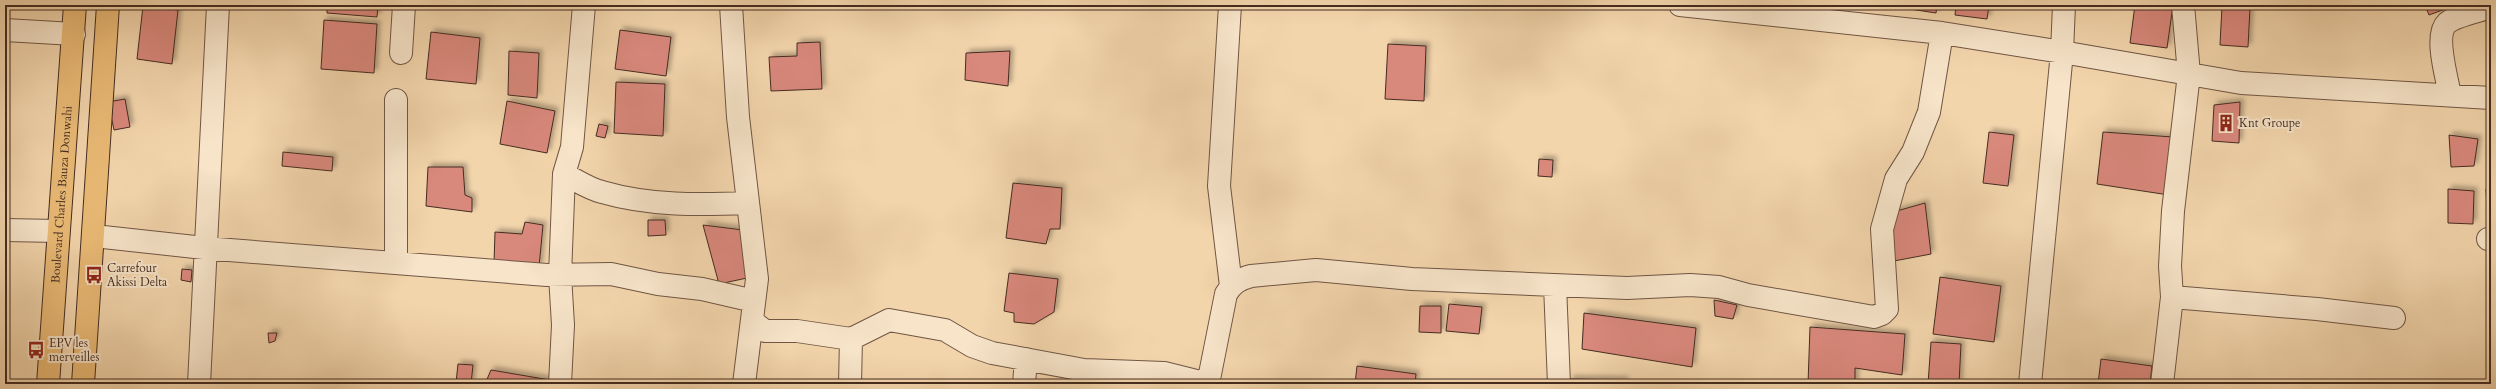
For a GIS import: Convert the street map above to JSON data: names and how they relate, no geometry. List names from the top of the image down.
{
  "streets": {
    "main road": ["Boulevard Charles Bauza Donwahi"]
  },
  "places": {
    "building": ["Knt Groupe"],
    "bus stop": ["Carrefour Akissi Delta", "EPV les merveilles"]
  }
}
